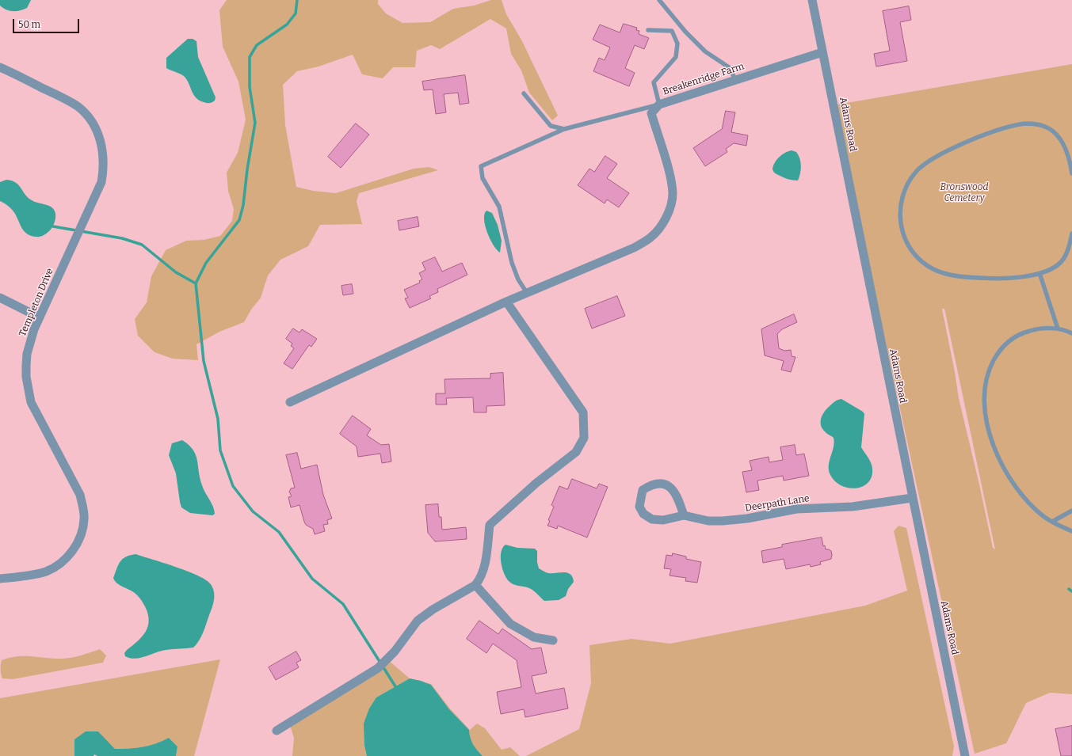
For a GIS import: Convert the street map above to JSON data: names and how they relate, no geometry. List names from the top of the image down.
{
  "streets": {
    "street": [
      "Breakenridge Farm",
      "Adams Road",
      "Templeton Drive",
      "Deerpath Lane"
    ]
  },
  "crossings": [
    ["Breakenridge Farm", "Adams Road"],
    ["Adams Road", "Deerpath Lane"]
  ],
  "parks": ["Bronswood Cemetery"],
  "scale_bar": "50 m"
}
